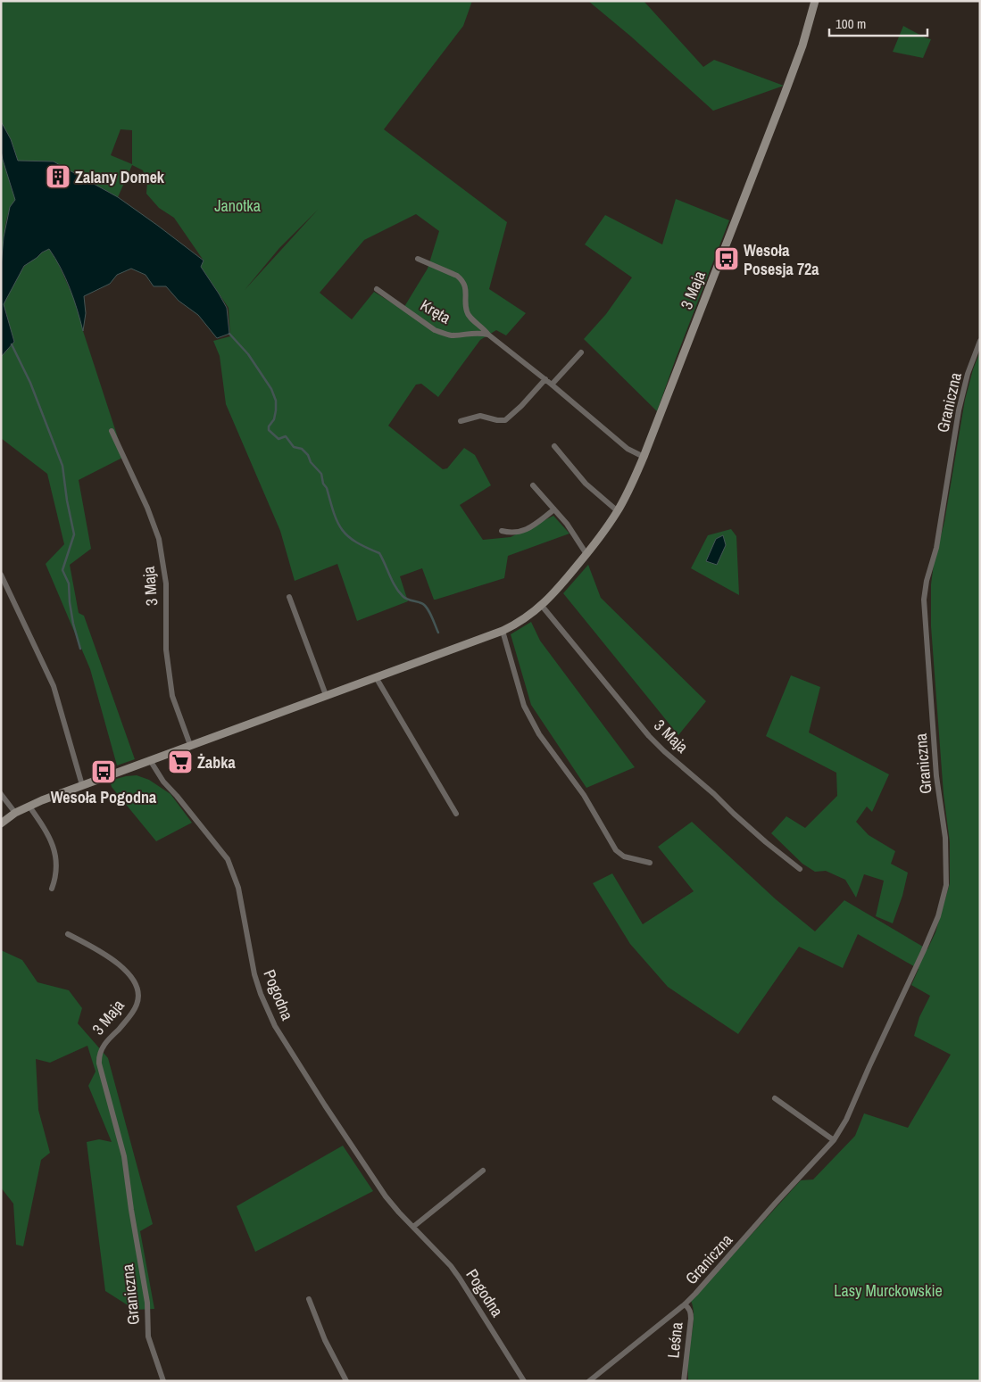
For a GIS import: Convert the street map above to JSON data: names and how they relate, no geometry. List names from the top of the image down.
{
  "streets": {
    "street": [
      "3 Maja",
      "Kręta",
      "Graniczna",
      "Pogodna",
      "Leśna"
    ]
  },
  "crossings": [
    ["3 Maja", "Kręta"],
    ["3 Maja", "Graniczna"],
    ["3 Maja", "Pogodna"],
    ["Graniczna", "Leśna"]
  ],
  "parks": ["Janotka", "Lasy Murckowskie"],
  "places": {
    "building": ["Zalany Domek"],
    "bus stop": ["Wesoła Posesja 72a", "Wesoła Pogodna"],
    "supermarket": ["Żabka"]
  },
  "scale_bar": "100 m"
}
